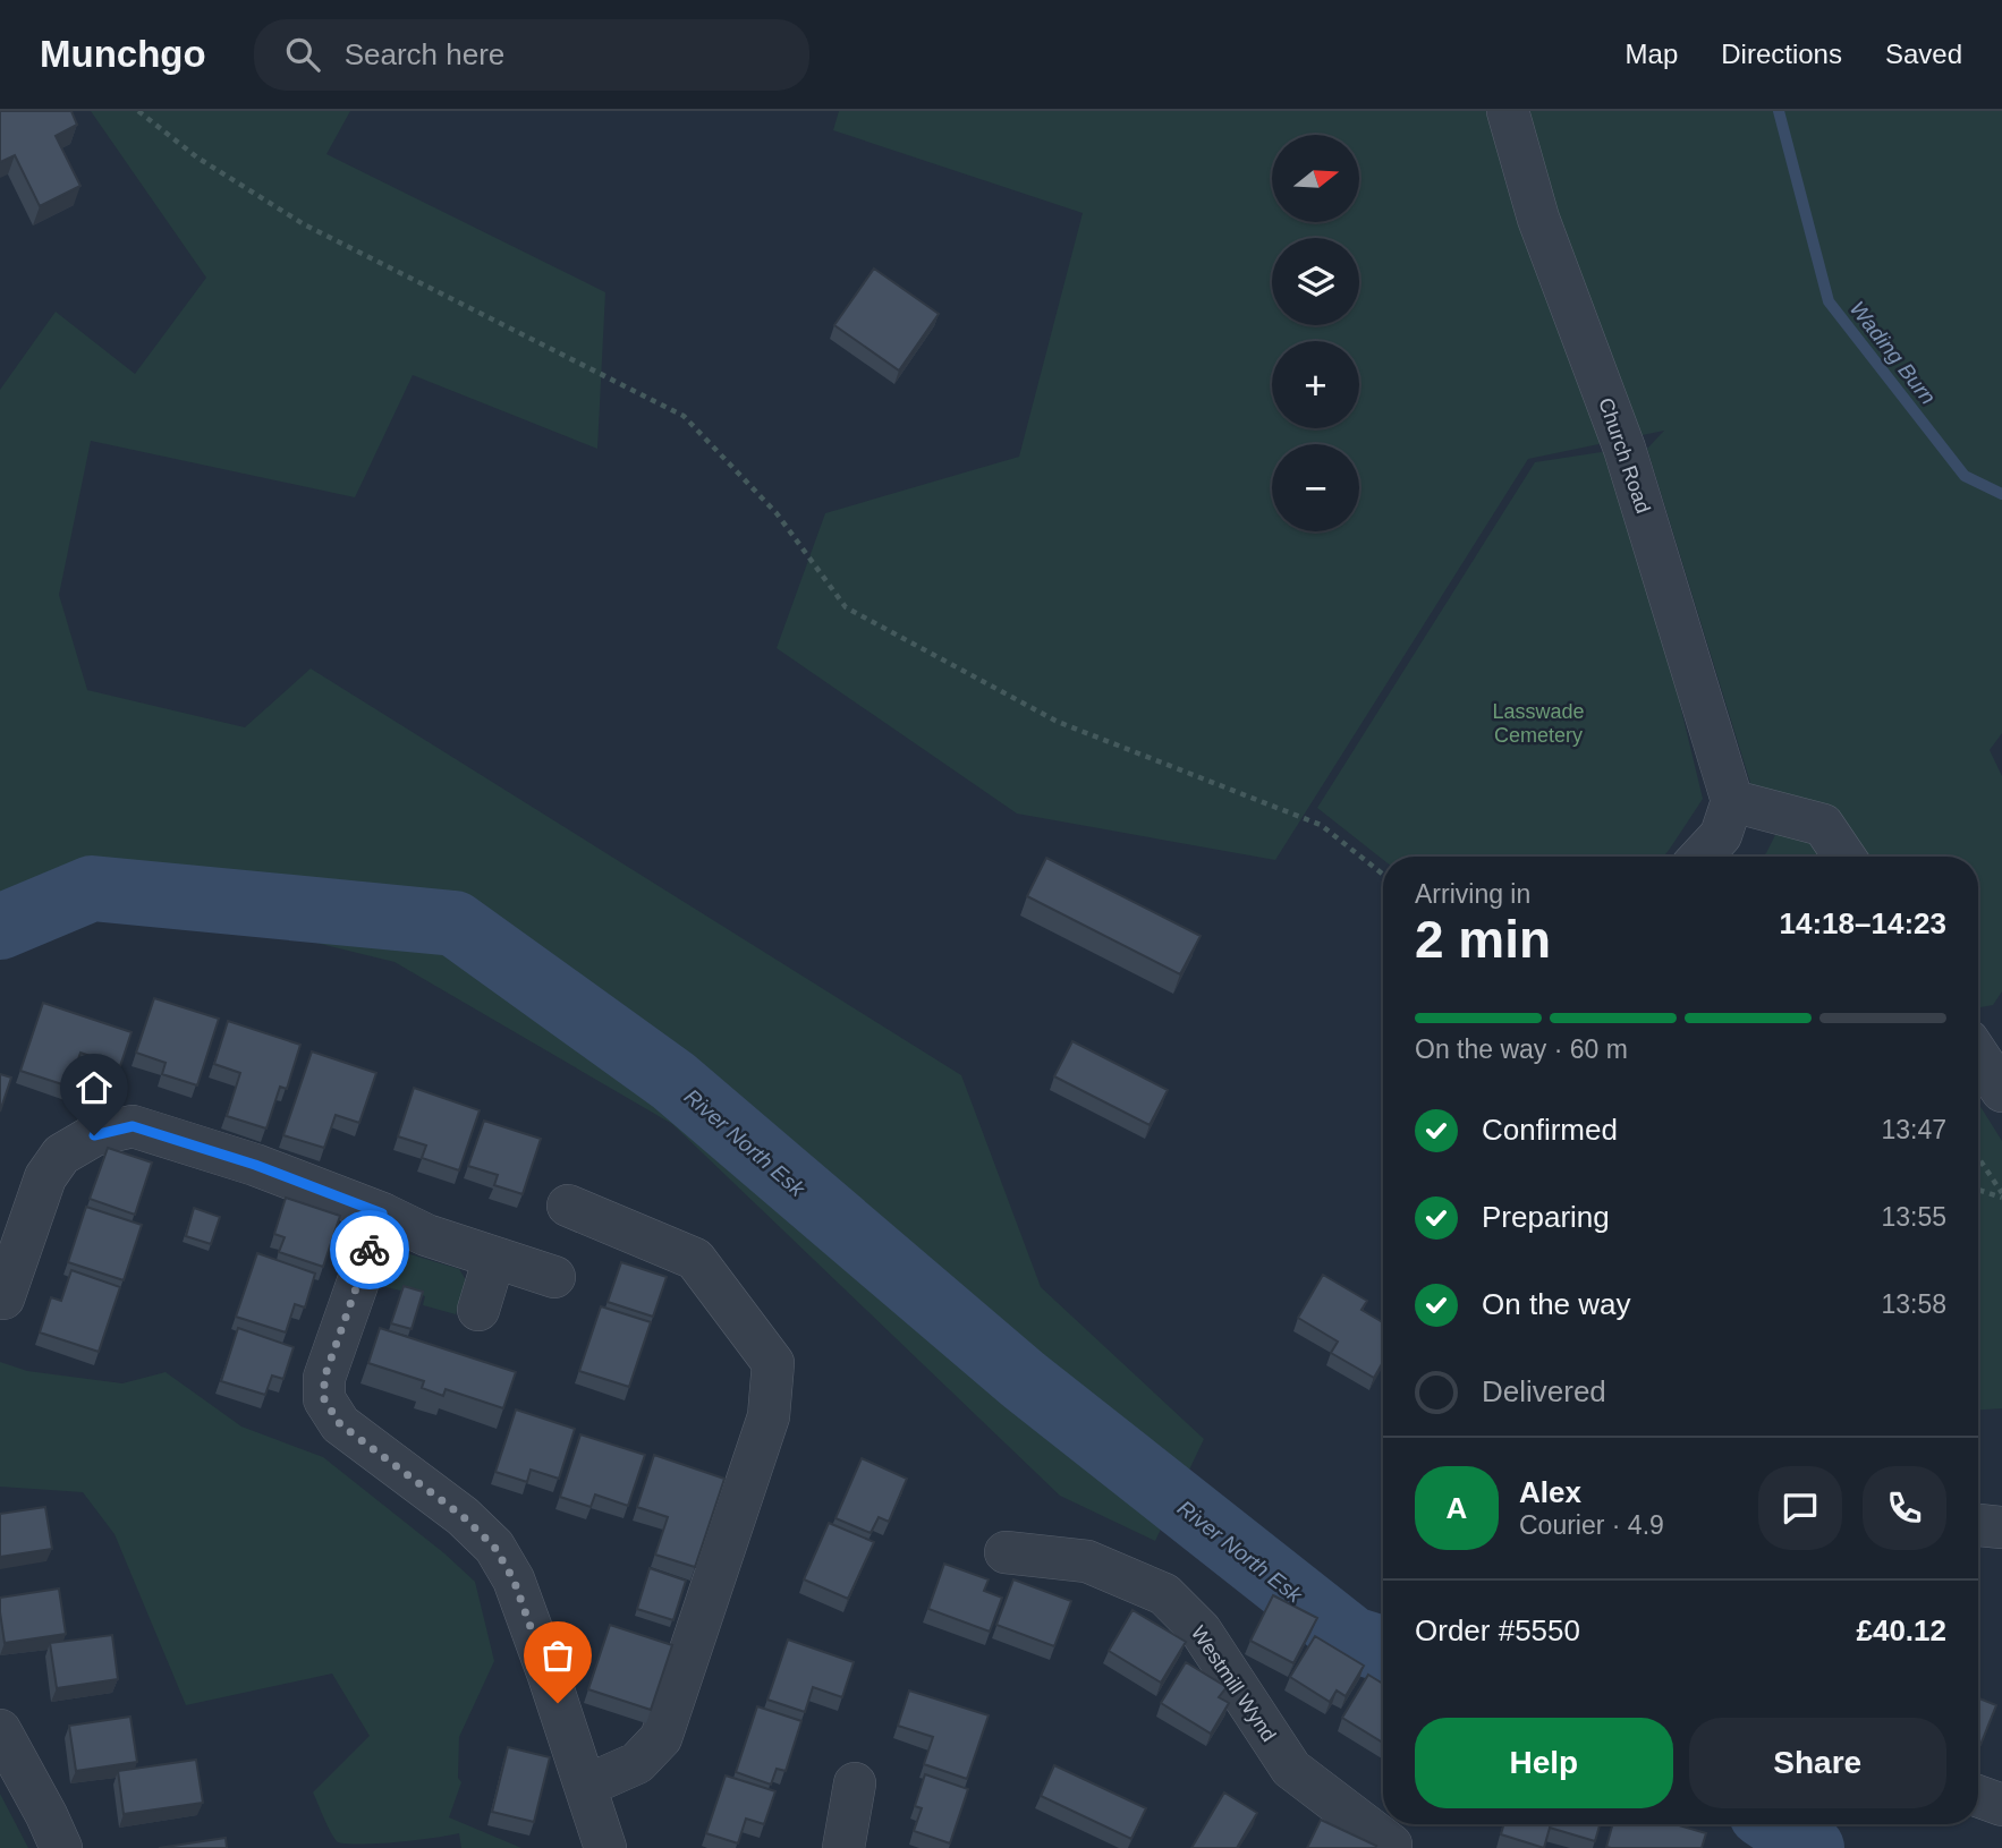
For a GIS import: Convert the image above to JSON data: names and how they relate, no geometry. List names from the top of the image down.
{
  "streets": {
    "street": ["Church Road", "Westmill Wynd"]
  },
  "water": ["Wading Burn", "River North Esk"],
  "parks": ["Lasswade Cemetery"],
  "north": "right",
  "page": {
    "header": "Munchgo",
    "search": "Search here",
    "nav": ["Map", "Directions", "Saved"],
    "map_buttons": ["+", "−"],
    "heading": ["2 min", "Arriving in", "14:18–14:23"],
    "panel": [
      "Alex",
      "Courier · 4.9",
      "Order #5550",
      "£40.12"
    ],
    "bar": "On the way · 60 m",
    "list": [
      ["Confirmed", "13:47"],
      ["Preparing", "13:55"],
      ["On the way", "13:58"],
      "Delivered"
    ],
    "round": "A",
    "buttons": ["Help", "Share"]
  }
}
